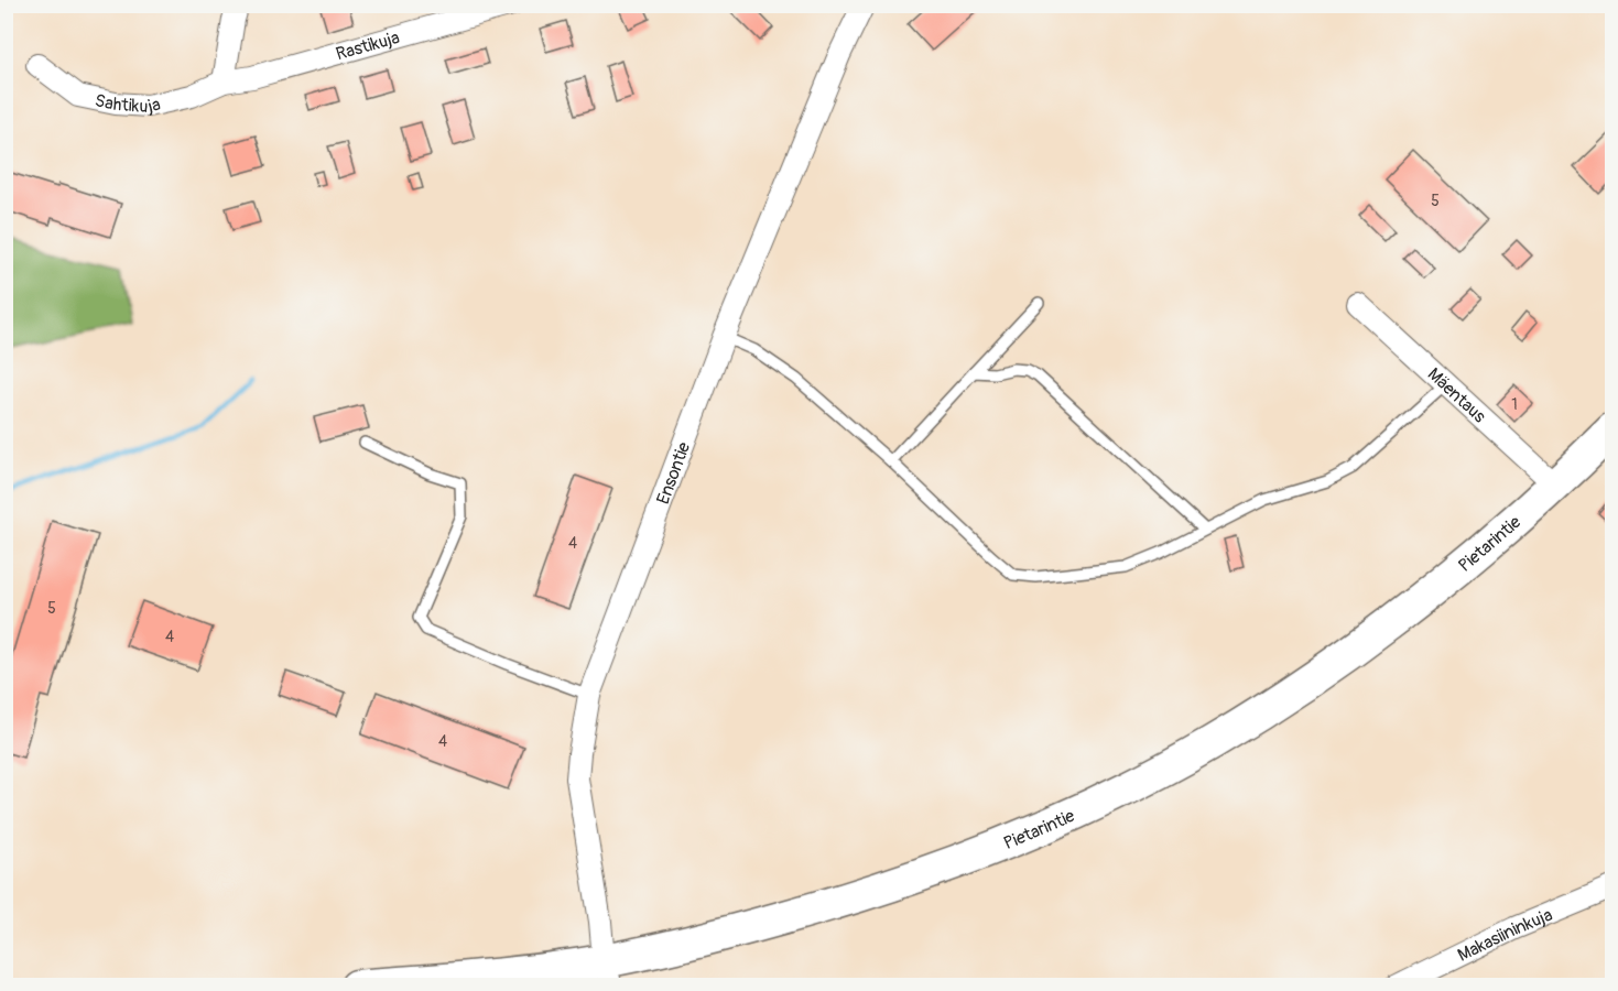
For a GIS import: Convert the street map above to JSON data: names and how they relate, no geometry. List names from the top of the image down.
{
  "streets": {
    "main road": ["Pietarintie"],
    "street": [
      "Rastikuja",
      "Sahtikuja",
      "Mäentaus",
      "Ensontie",
      "Makasiininkuja"
    ]
  },
  "crossings": [
    ["Rastikuja", "Sahtikuja"],
    ["Mäentaus", "Pietarintie"],
    ["Ensontie", "Pietarintie"]
  ],
  "house_numbers": [
    "5",
    "1",
    "4",
    "5",
    "4",
    "4"
  ]
}
